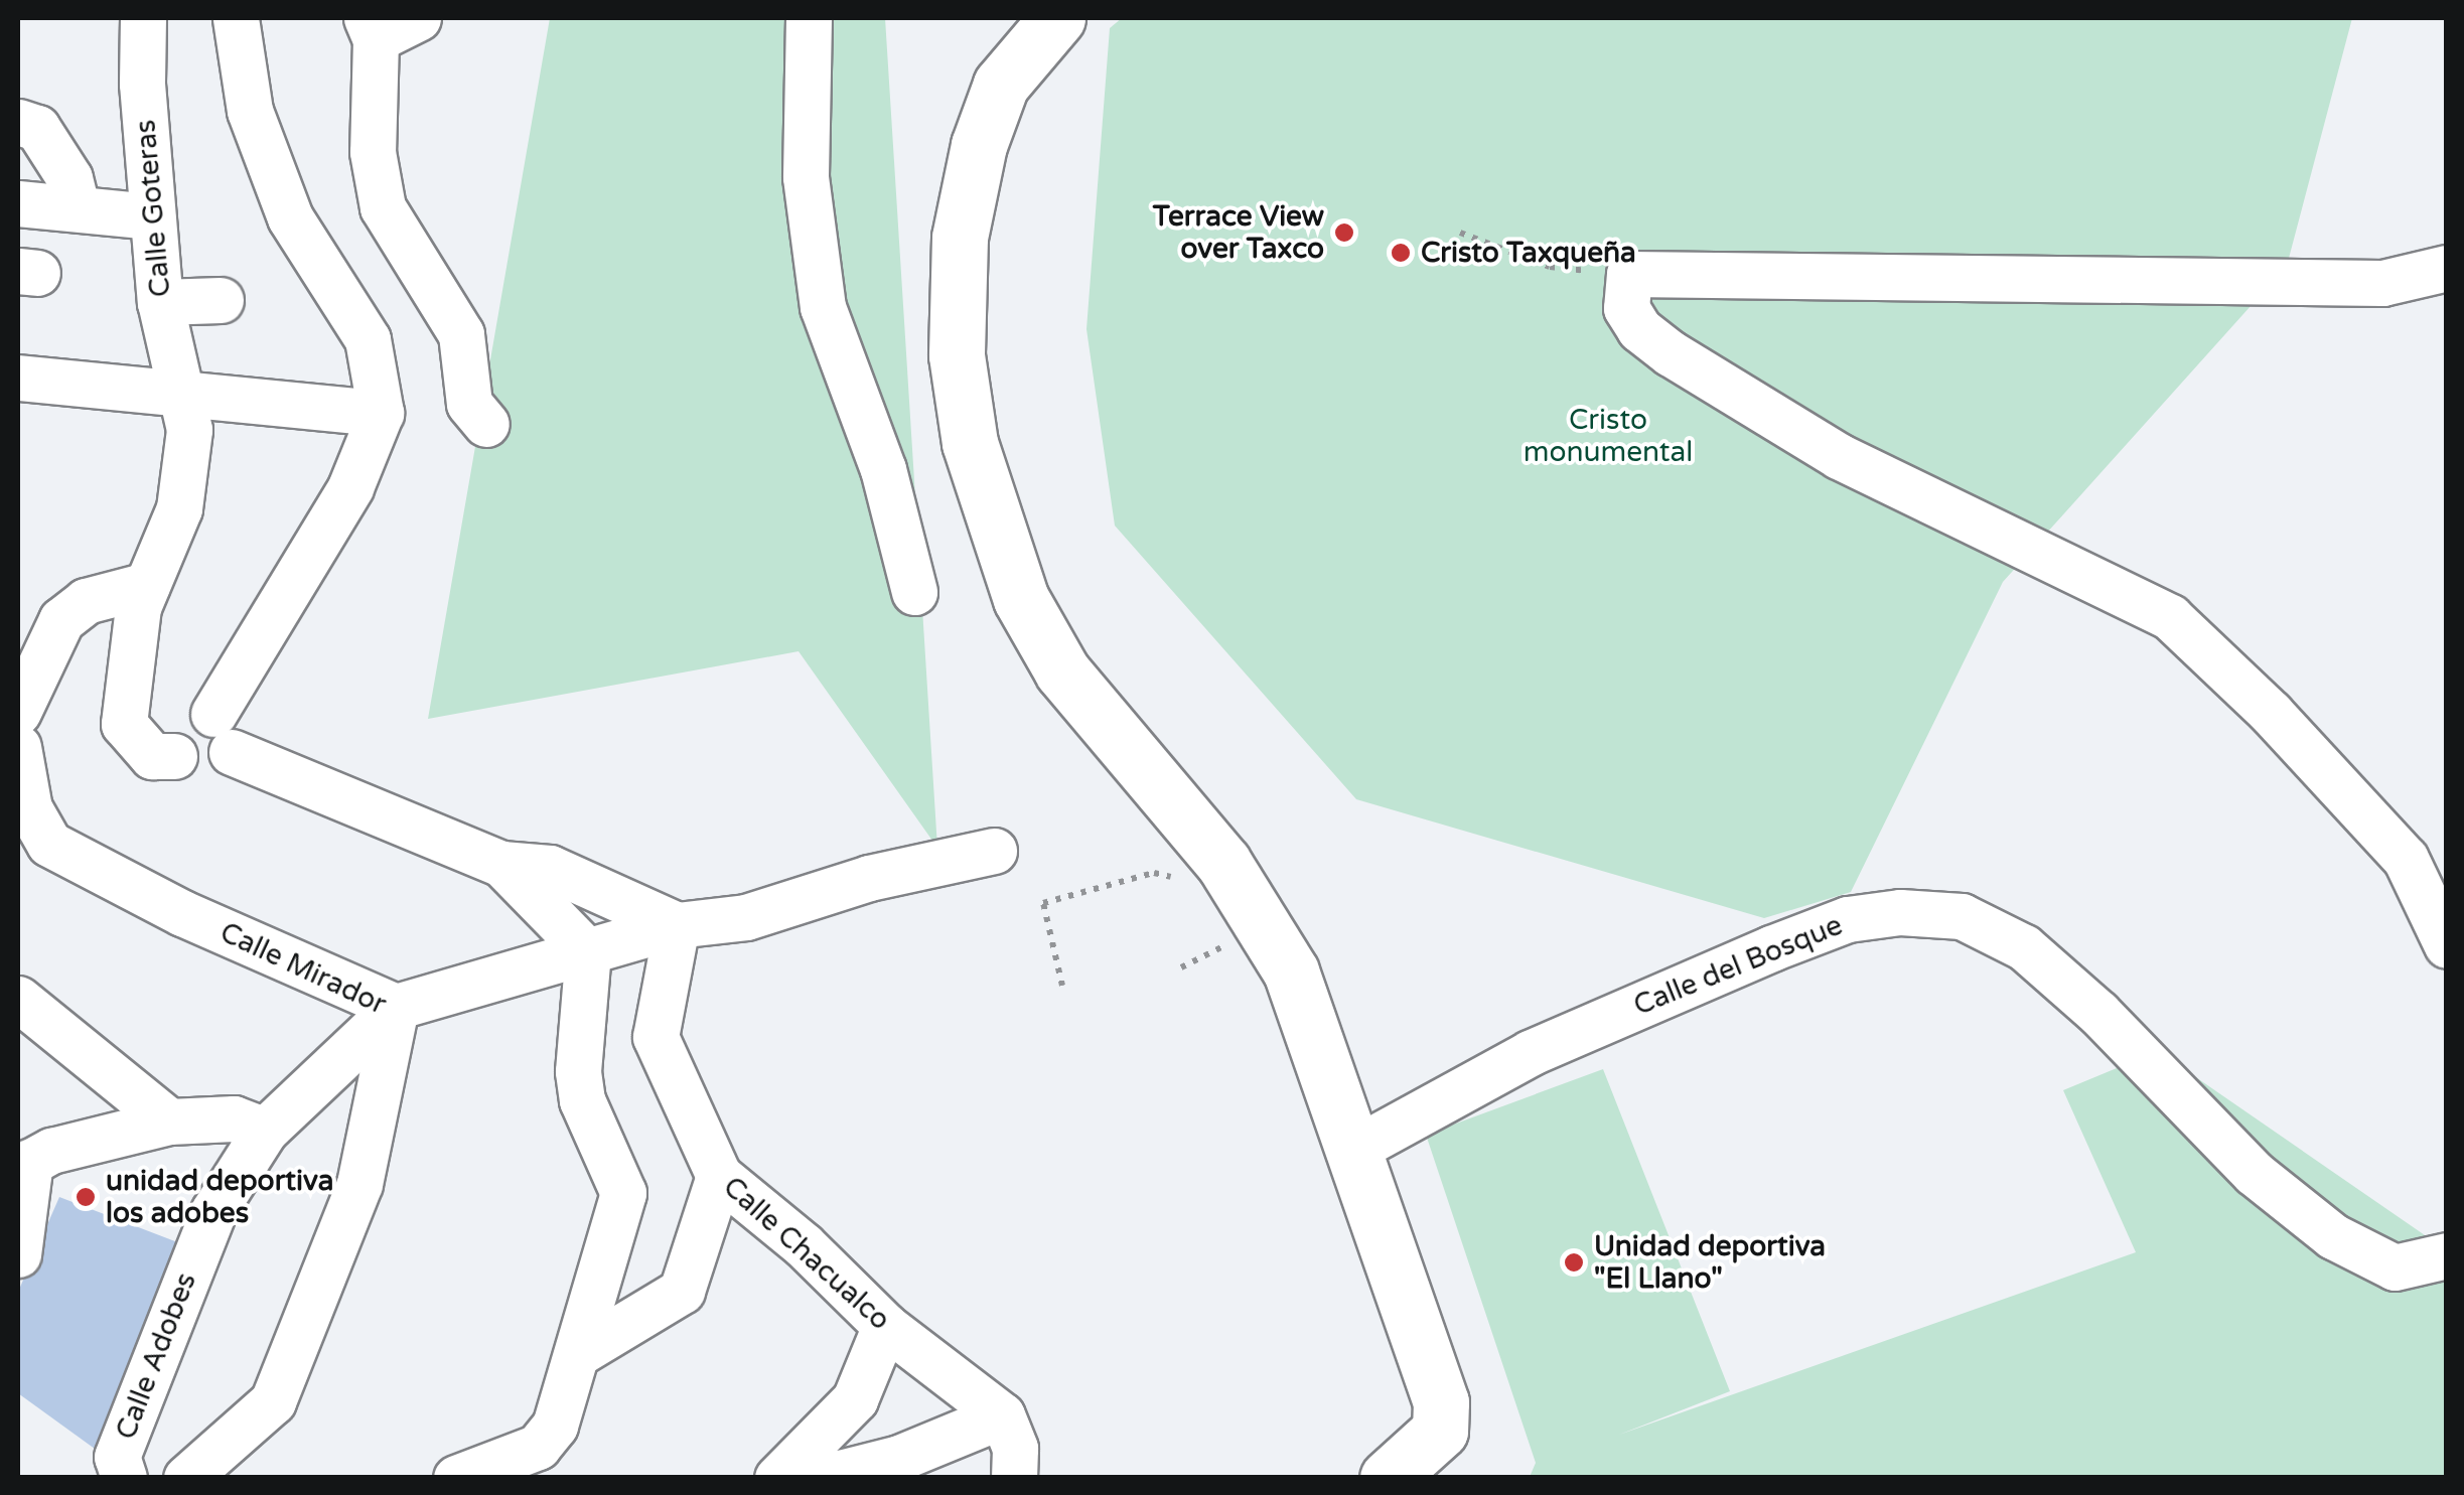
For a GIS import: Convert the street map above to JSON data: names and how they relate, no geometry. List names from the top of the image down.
{
  "streets": {
    "street": [
      "Calle Goteras",
      "Calle del Bosque",
      "Calle Mirador",
      "Calle Chacualco",
      "Calle Adobes"
    ]
  },
  "crossings": [
    ["Calle Mirador", "Calle Adobes"]
  ],
  "parks": ["Cristo monumental"],
  "places": [
    "Terrace View over Taxco",
    "Cristo Taxqueña",
    "unidad deportiva los adobes",
    "Unidad deportiva \"El Llano\""
  ]
}
